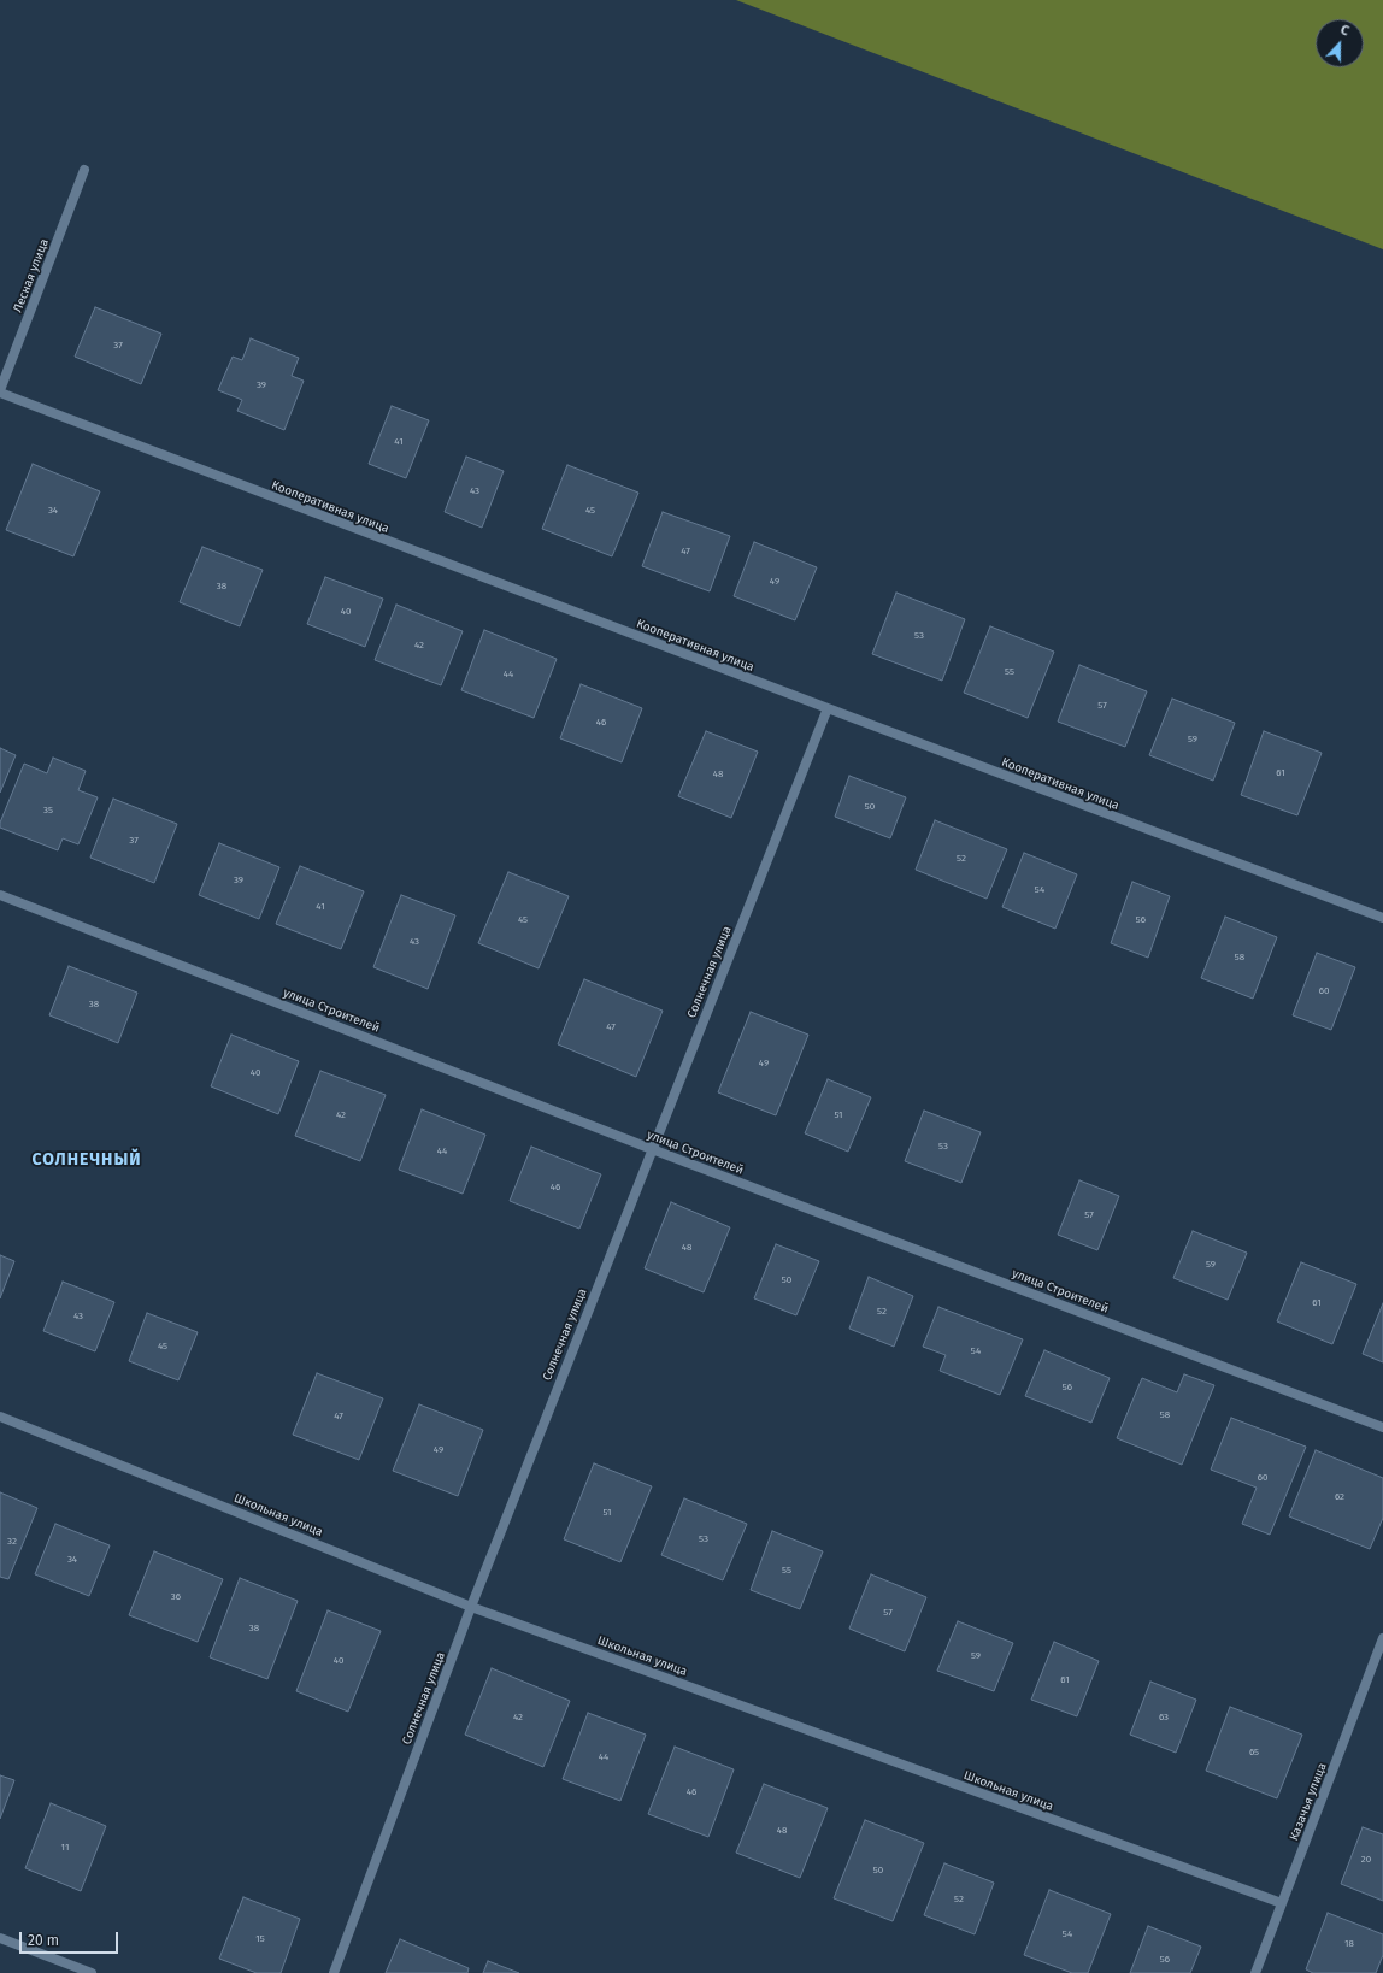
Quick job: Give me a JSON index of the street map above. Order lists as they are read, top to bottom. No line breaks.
{"streets":{"street":["Лесная улица","Кооперативная улица","Солнечная улица","улица Строителей","Школьная улица","Казачья улица"]},"crossings":[["Лесная улица","Кооперативная улица"],["Кооперативная улица","Солнечная улица"],["Солнечная улица","улица Строителей"],["Солнечная улица","Школьная улица"],["Школьная улица","Казачья улица"]],"districts":["СОЛНЕЧНЫЙ"],"house_numbers":["37","39","41","43","34","45","47","49","38","40","53","42","55","44","57","46","59","61","48","50","35","37","52","39","54","41","45","56","43","58","60","38","47","49","40","42","51","53","44","46","57","48","59","50","61","52","43","45","54","56","58","47","49","60","62","51","53","32","34","55","36","57","38","59","40","61","42","63","65","44","46","48","11","20","50","52","54","15","18","56"],"scale_bar":"20 m","north":"top"}
